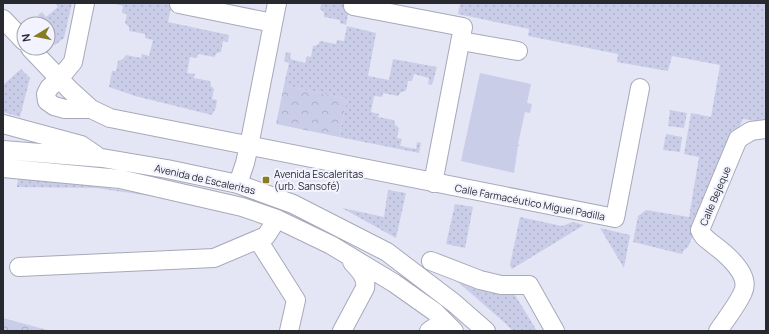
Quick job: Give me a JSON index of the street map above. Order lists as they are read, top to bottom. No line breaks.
{"streets":{"street":["Avenida de Escaleritas","Calle Bejeque","Calle Farmacéutico Miguel Padilla"]},"places":{"transit":["Avenida Escaleritas (urb. Sansofé)"]},"north":"left"}
